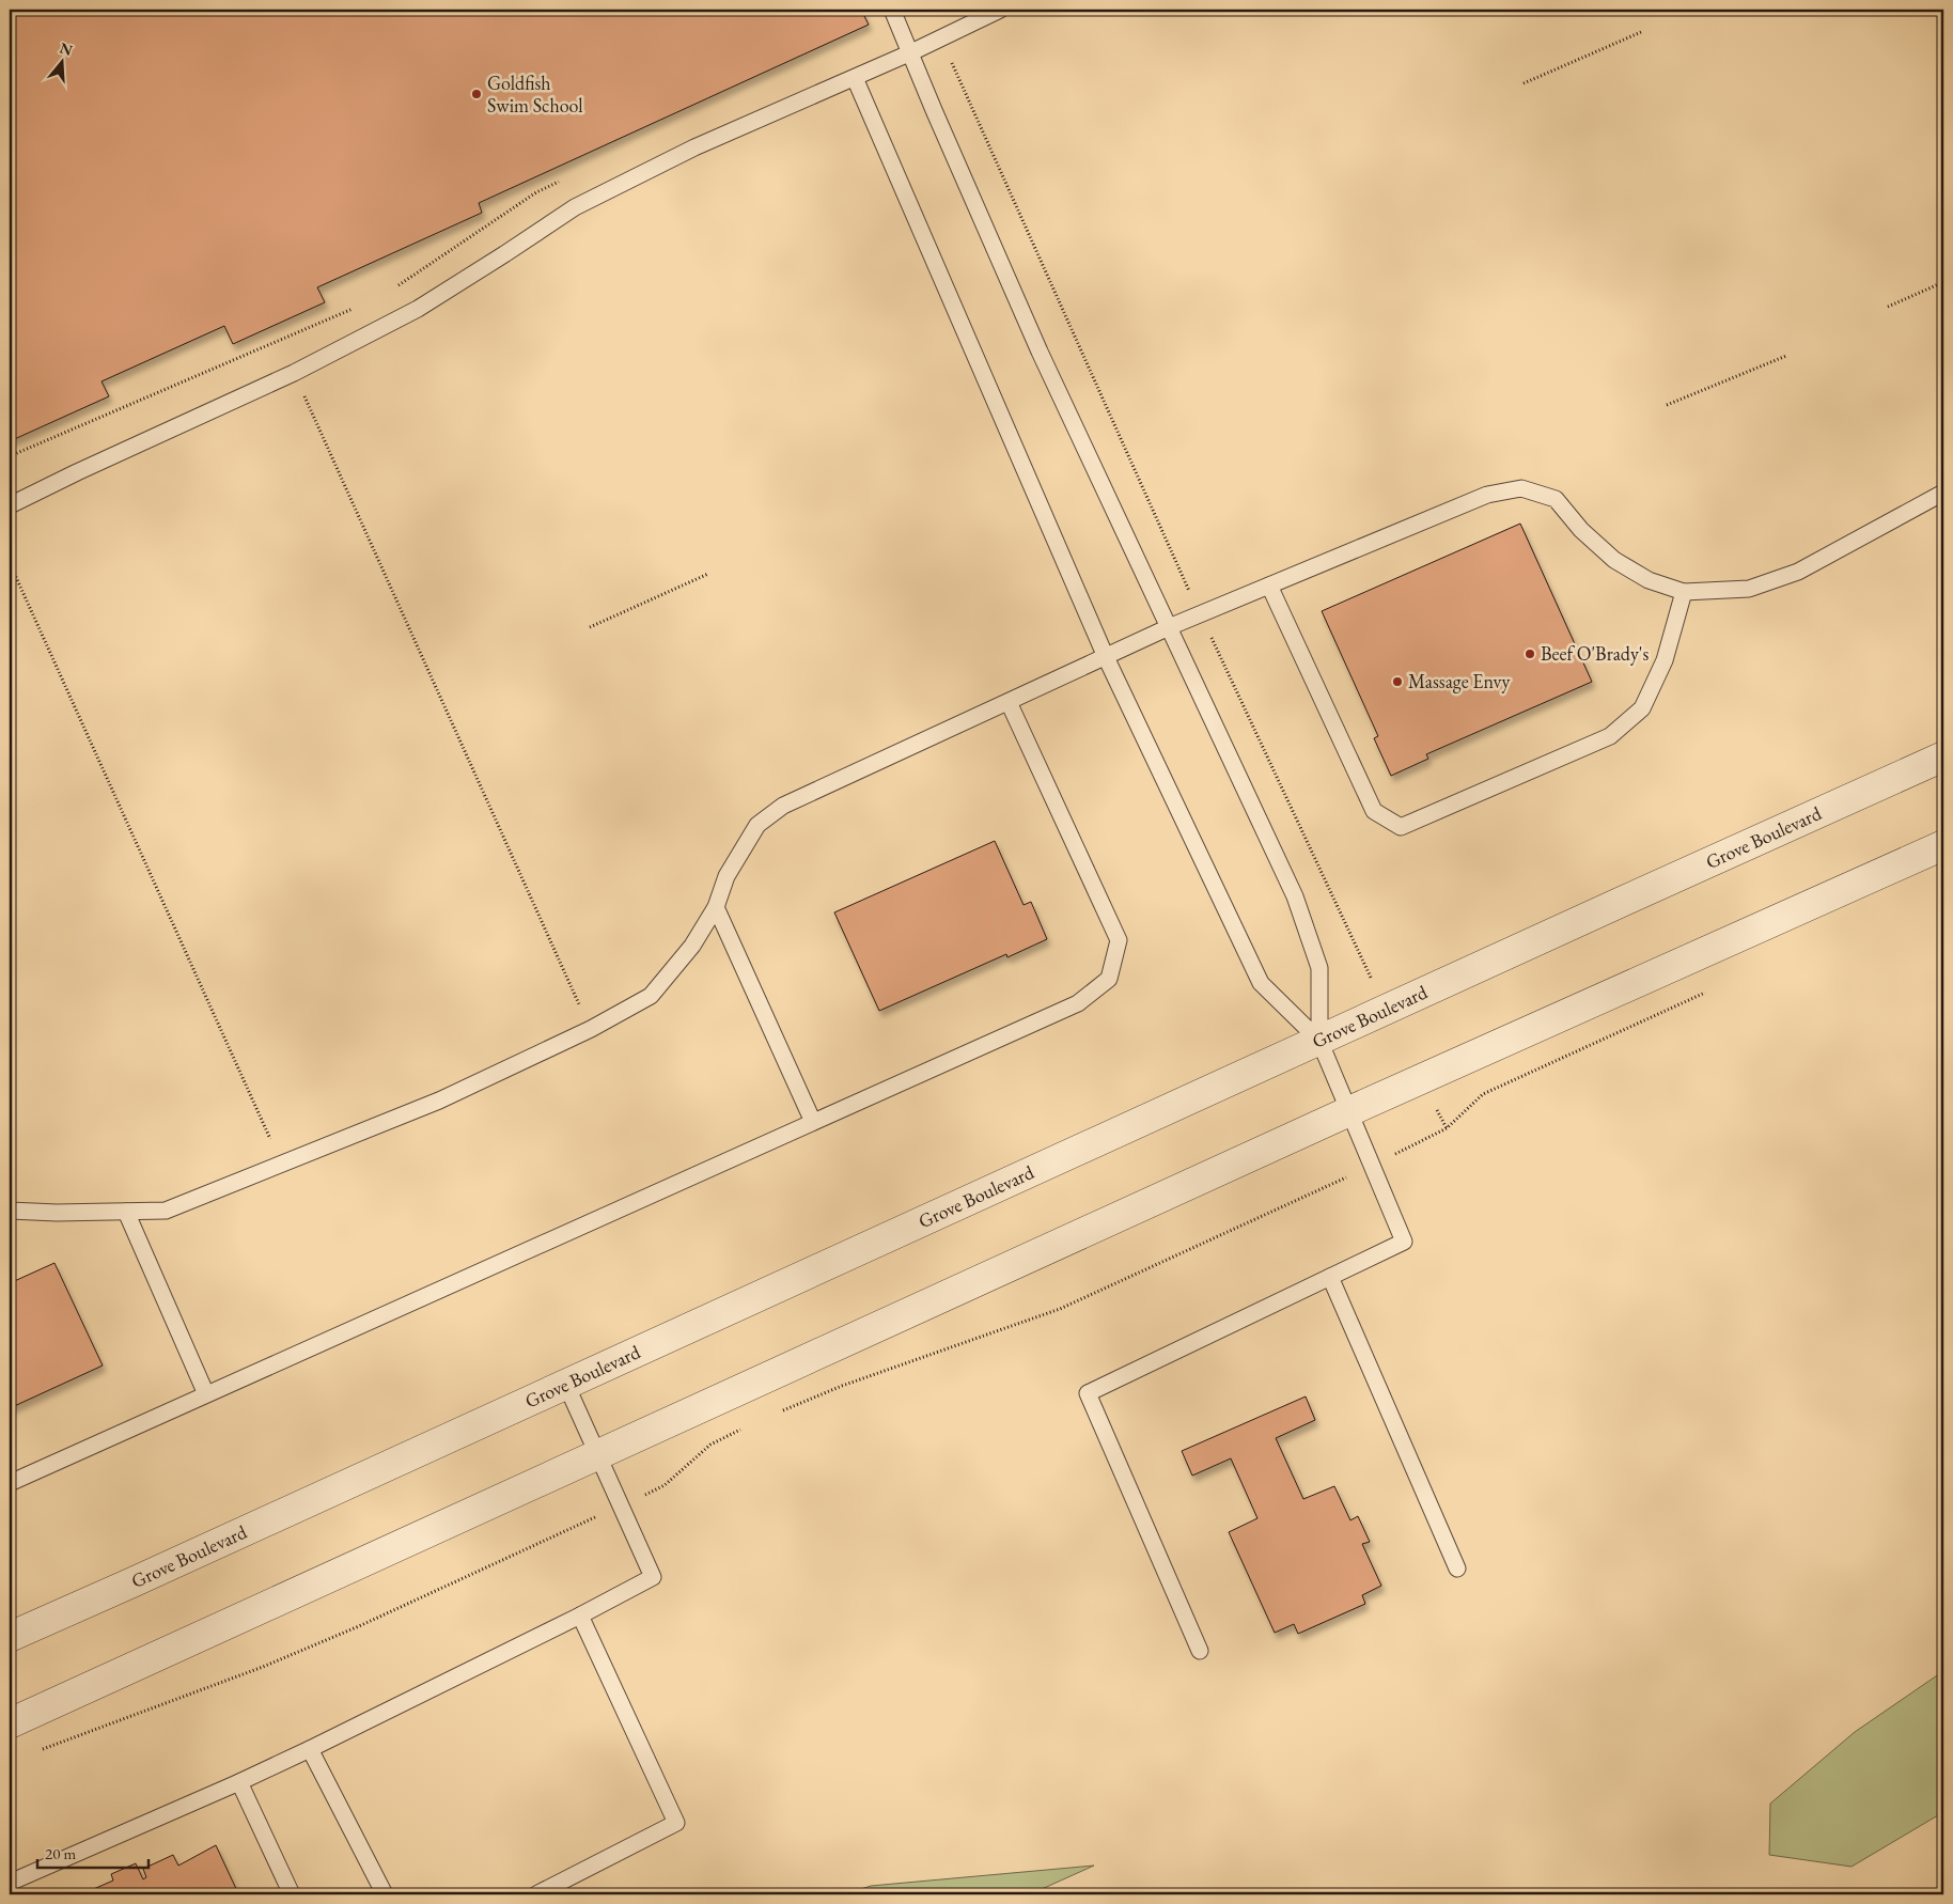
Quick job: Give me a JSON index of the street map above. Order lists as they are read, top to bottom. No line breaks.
{"streets":{"street":["Grove Boulevard"]},"places":["Goldfish Swim School","Beef O'Brady's","Massage Envy"],"scale_bar":"20 m","north":"top"}
